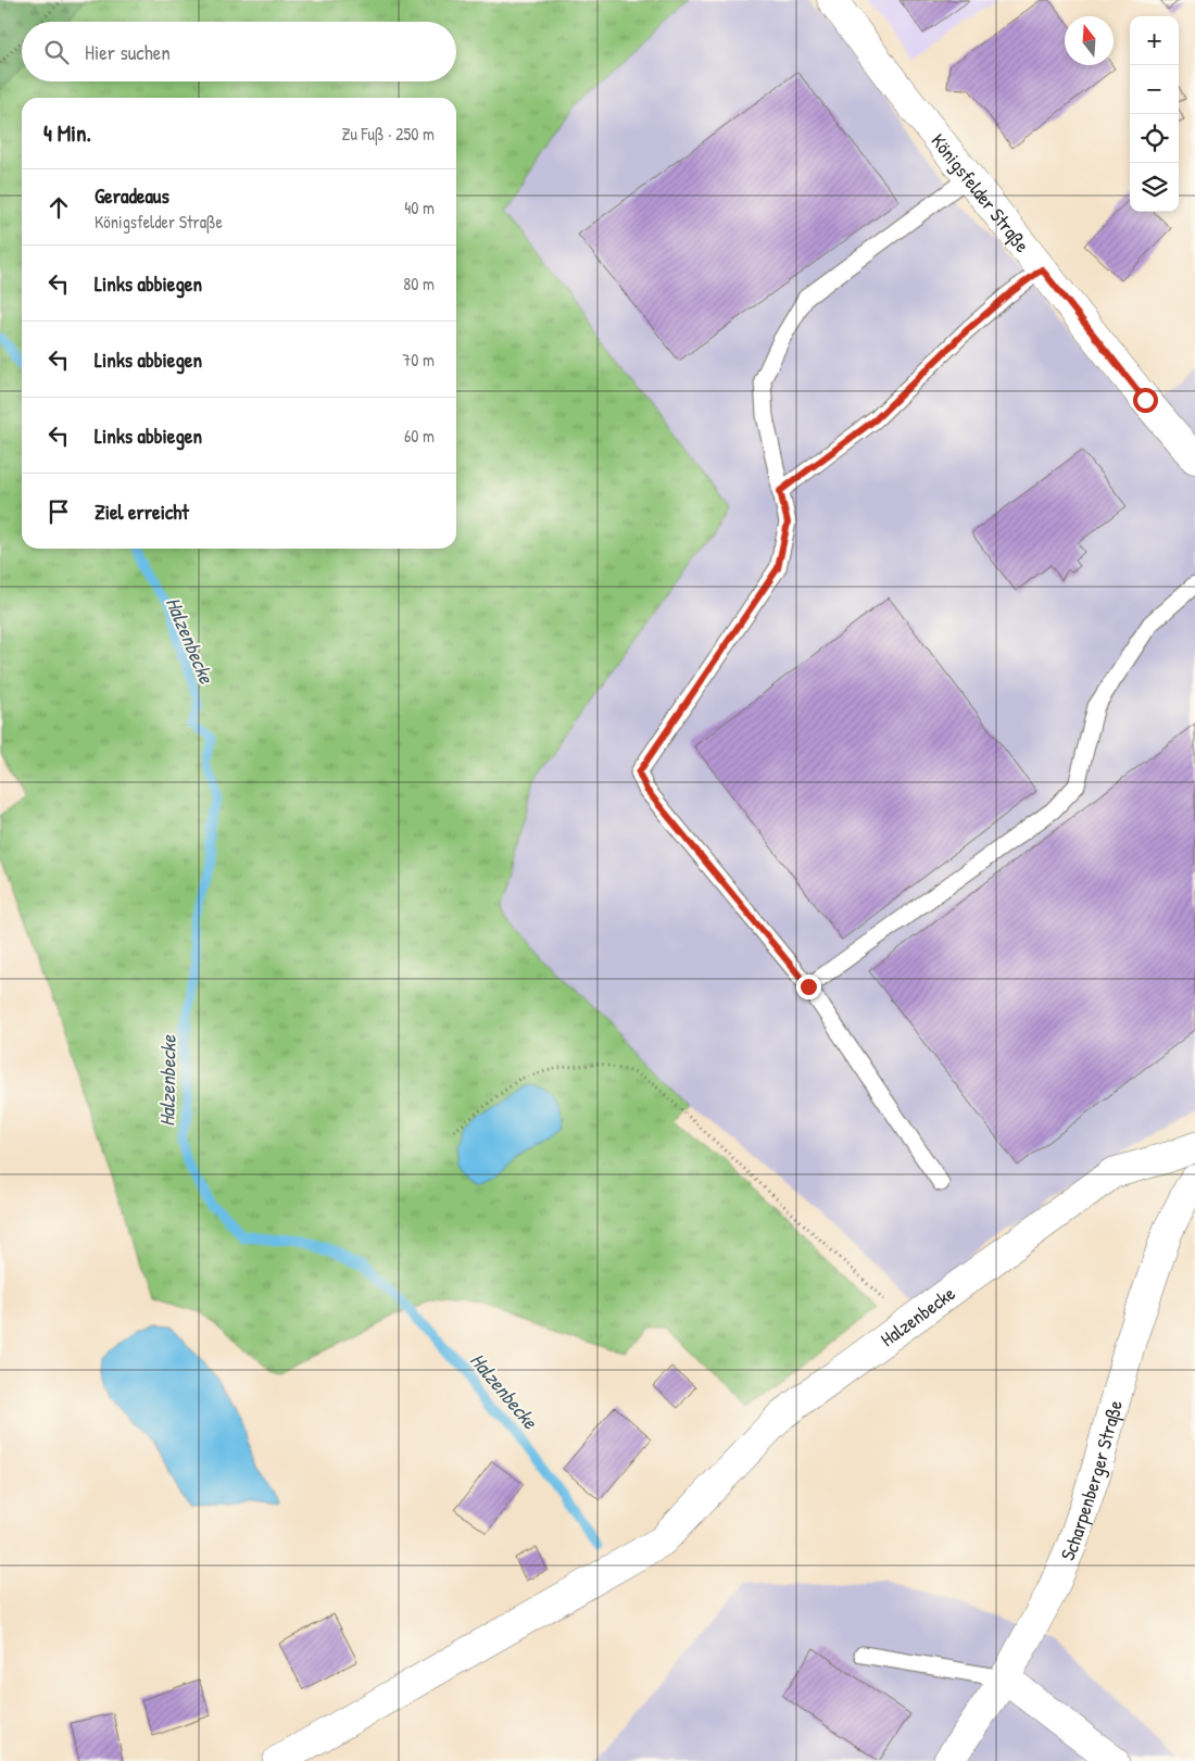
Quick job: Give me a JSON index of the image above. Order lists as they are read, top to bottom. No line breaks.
{"streets":{"street":["Königsfelder Straße","Halzenbecke","Scharpenberger Straße"]},"water":["Halzenbecke"],"north":"top","page":{"map_buttons":["+","−"],"search":"Hier suchen","heading":["4 Min.","Zu Fuß · 250 m"],"list":[["Geradeaus","Königsfelder Straße","40 m"],["Links abbiegen","80 m"],["Links abbiegen","70 m"],["Links abbiegen","60 m"],"Ziel erreicht"]}}
